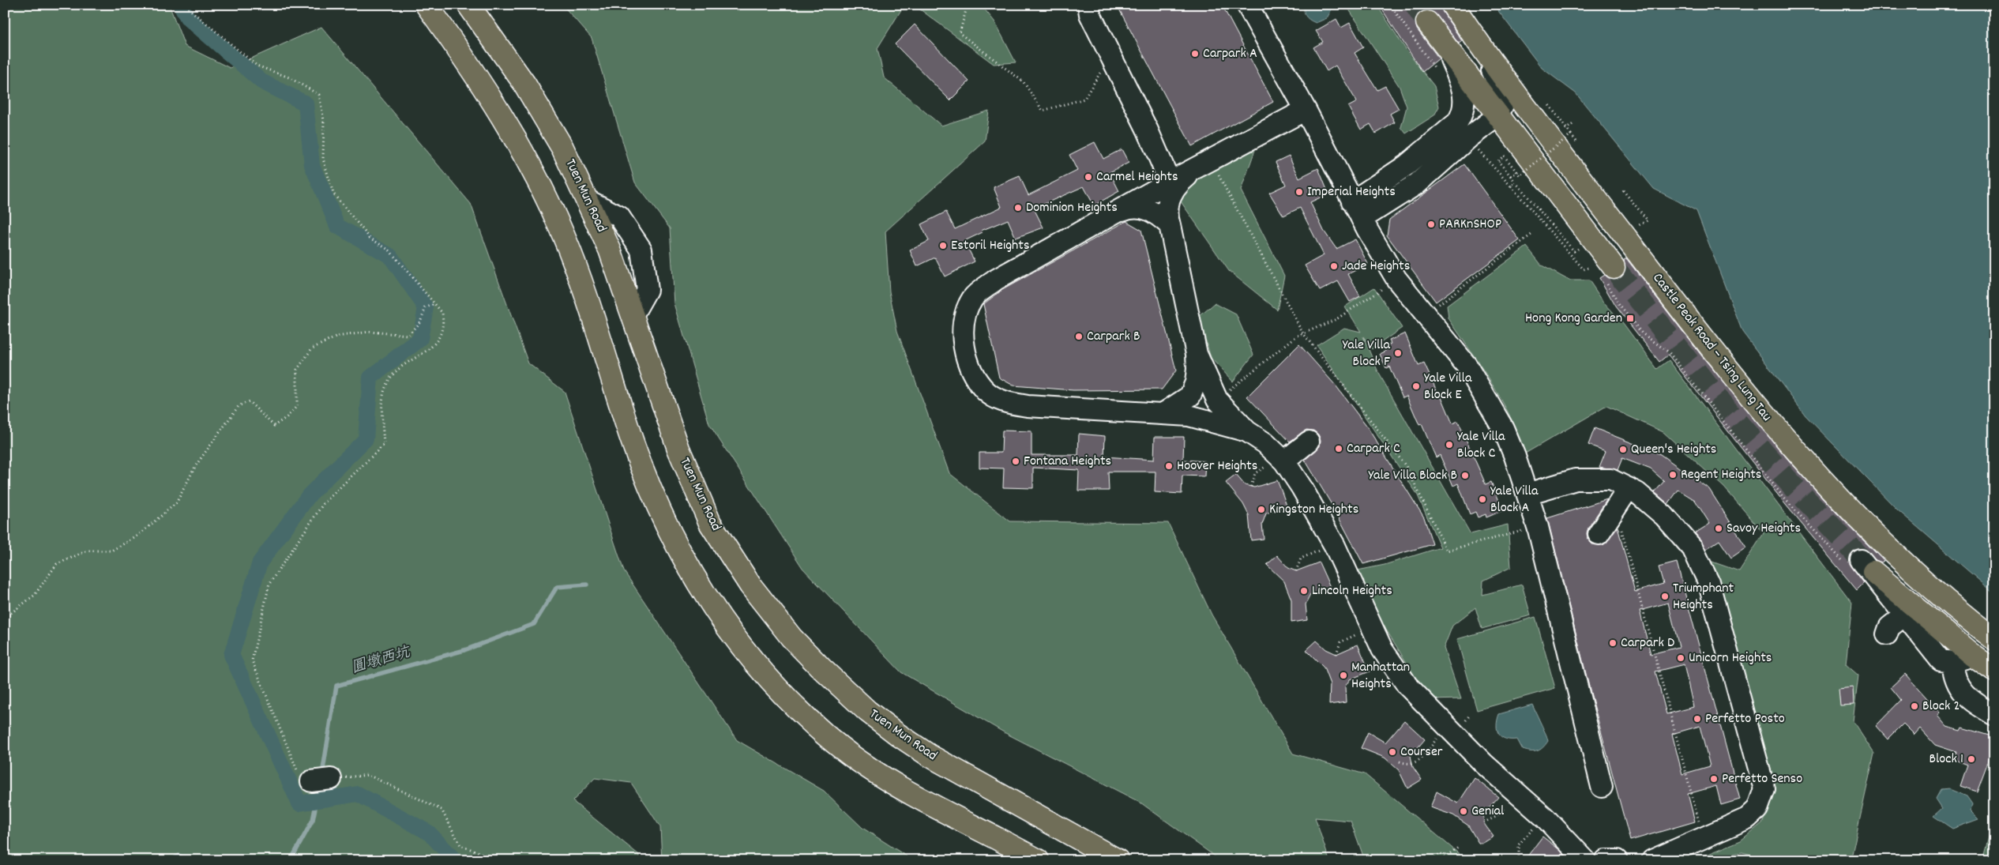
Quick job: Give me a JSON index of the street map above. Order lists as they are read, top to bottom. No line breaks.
{"streets":{"main road":["Tuen Mun Road","Castle Peak Road – Tsing Lung Tau"]},"water":["圓墩西坑"],"places":{"other":["Carpark A","Carmel Heights","Imperial Heights","Dominion Heights","PARKnSHOP","Estoril Heights","Jade Heights","Carpark B","Yale Villa Block F","Yale Villa Block E","Yale Villa Block C","Carpark C","Queen's Heights","Fontana Heights","Hoover Heights","Regent Heights","Yale Villa Block B","Yale Villa Block A","Kingston Heights","Savoy Heights","Lincoln Heights","Triumphant Heights","Carpark D","Unicorn Heights","Manhattan Heights","Block 2","Perfetto Posto","Courser","Block 1","Perfetto Senso","Genial"],"transit":["Hong Kong Garden"]}}
